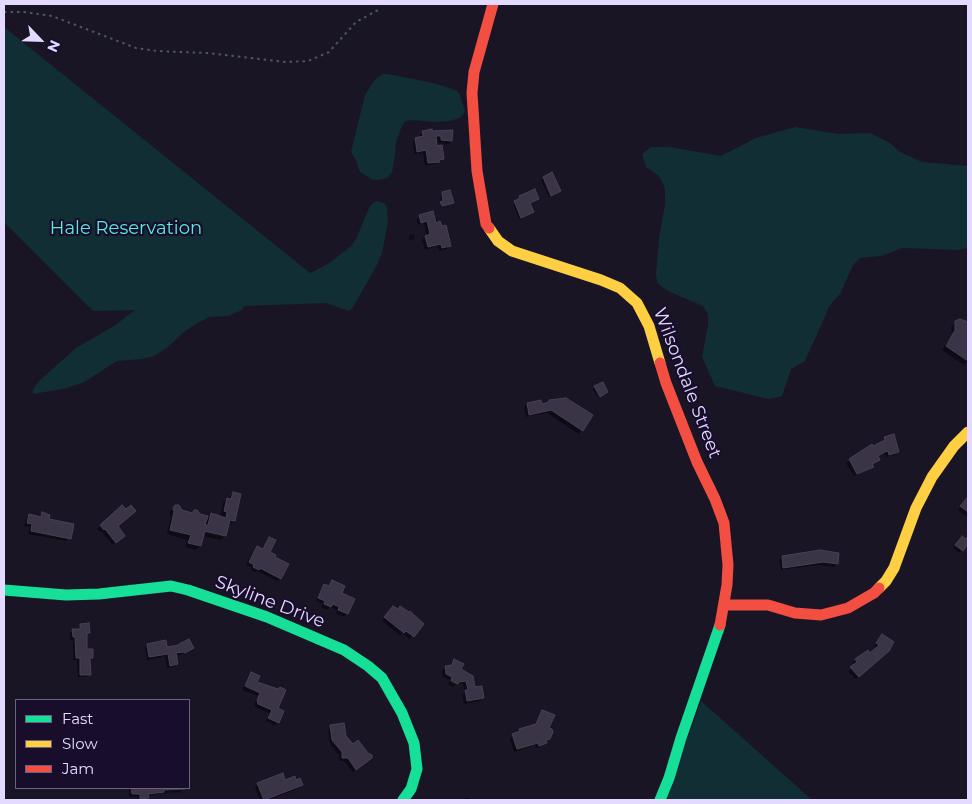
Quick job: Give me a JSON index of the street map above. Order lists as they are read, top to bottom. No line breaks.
{"streets":{"street":["Wilsondale Street","Skyline Drive"]},"parks":["Hale Reservation"],"legend":["Fast","Slow","Jam"],"north":"bottom right"}
